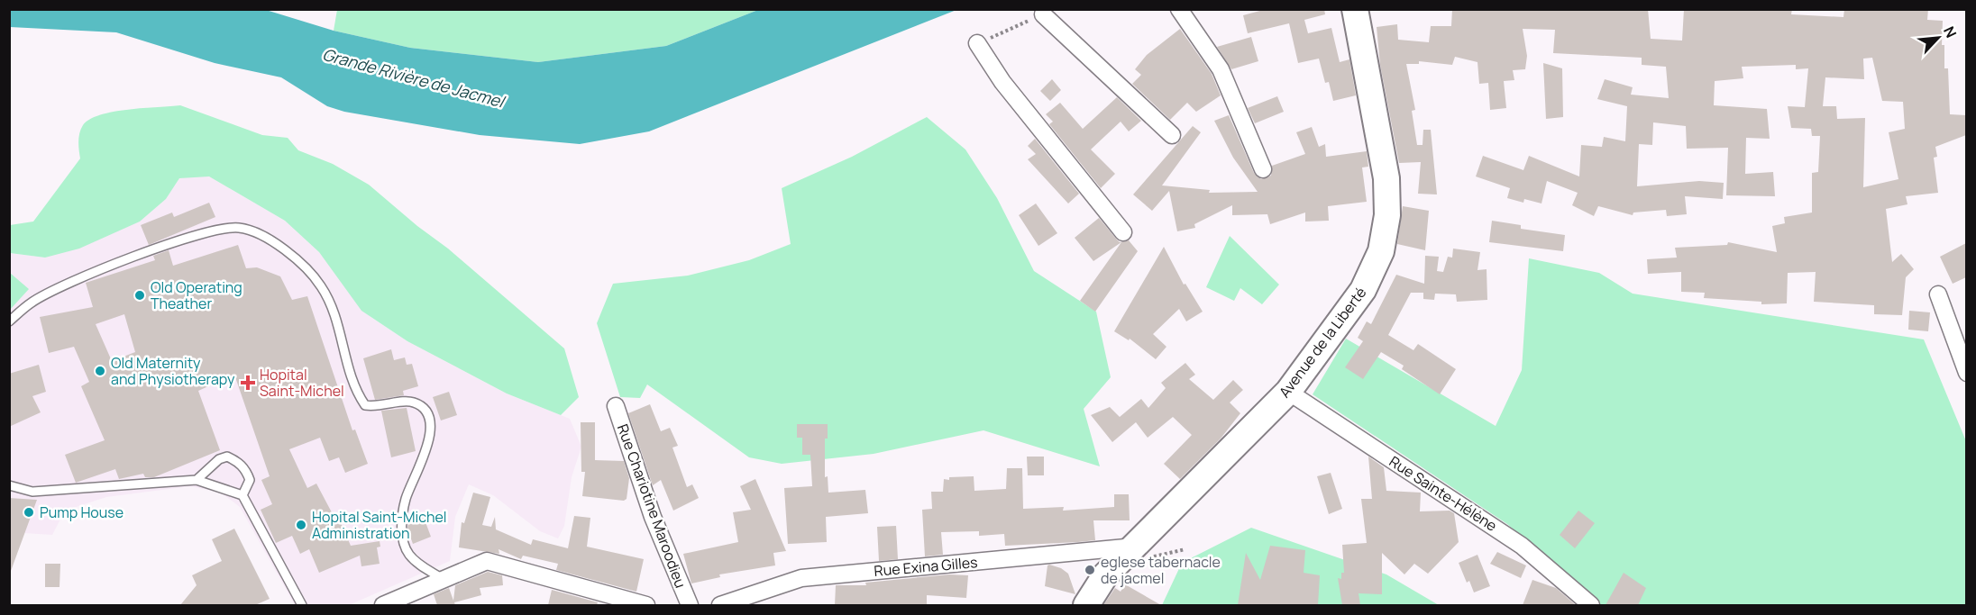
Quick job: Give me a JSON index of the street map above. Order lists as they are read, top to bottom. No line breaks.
{"streets":{"main road":["Avenue de la Liberté"],"street":["Rue Sainte-Hélène","Rue Chariotine Maroodieu","Rue Exina Gilles"]},"crossings":[["Avenue de la Liberté","Rue Sainte-Hélène"],["Avenue de la Liberté","Rue Exina Gilles"]],"water":["Grande Rivière de Jacmel"],"places":{"other":["Old Operating Theather","Old Maternity and Physiotherapy","Pump House","Hopital Saint-Michel Administration","eglese tabernacle de jacmel"],"health":["Hopital Saint-Michel"]},"north":"top right"}
